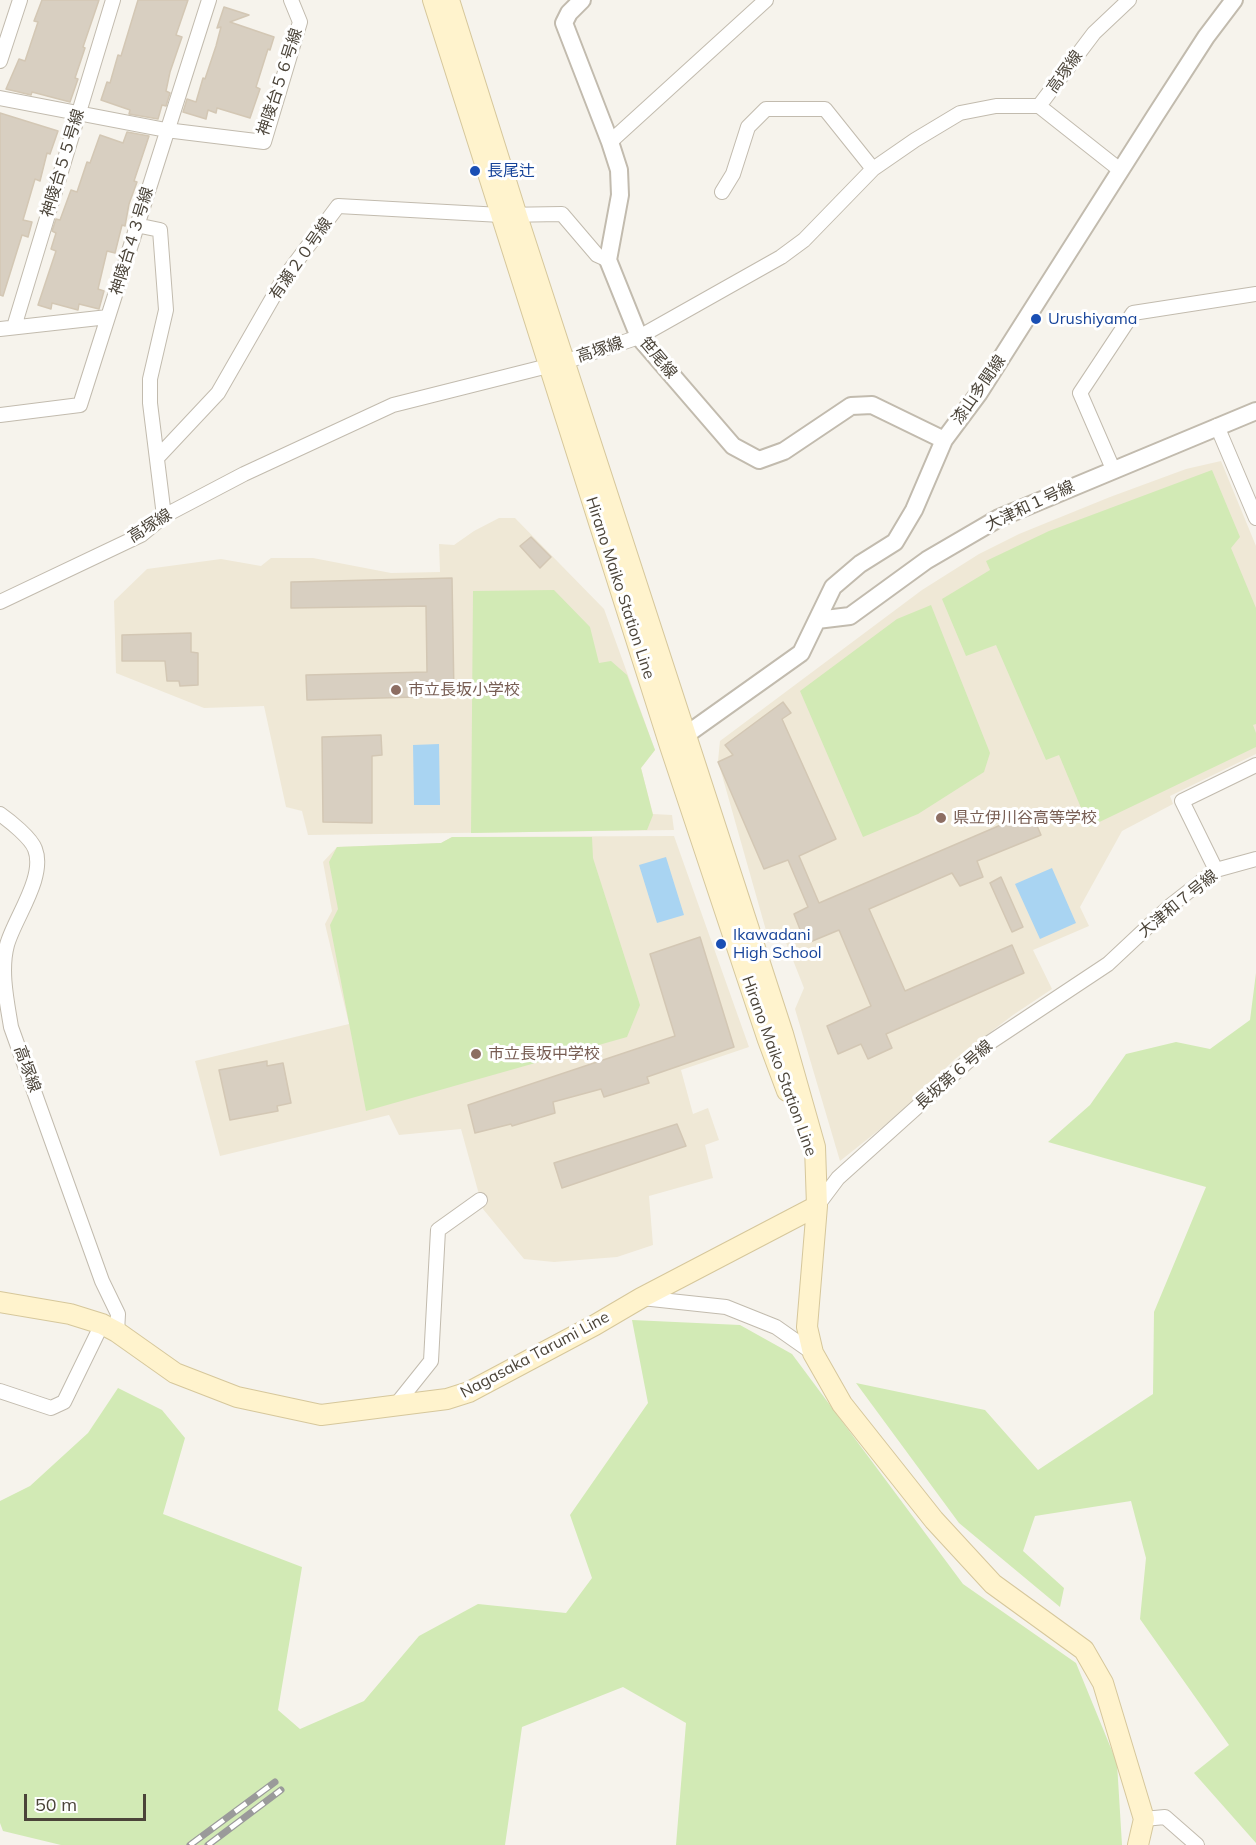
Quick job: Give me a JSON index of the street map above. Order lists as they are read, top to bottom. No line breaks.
{"streets":{"main road":["Hirano Maiko Station Line","Nagasaka Tarumi Line"],"street":["高塚線","神陵台５６号線","神陵台５５号線","神陵台４３号線","有瀬２０号線","笹尾線","漆山多聞線","大津和１号線","大津和７号線","長坂第６号線"]},"crossings":[["高塚線","笹尾線"],["高塚線","Hirano Maiko Station Line"],["高塚線","Nagasaka Tarumi Line"],["神陵台５６号線","神陵台４３号線"],["有瀬２０号線","笹尾線"],["有瀬２０号線","Hirano Maiko Station Line"],["笹尾線","漆山多聞線"],["漆山多聞線","大津和１号線"],["漆山多聞線","Hirano Maiko Station Line"],["Hirano Maiko Station Line","長坂第６号線"],["Hirano Maiko Station Line","Nagasaka Tarumi Line"],["大津和７号線","長坂第６号線"],["長坂第６号線","Nagasaka Tarumi Line"]],"places":["長尾辻","Urushiyama","市立長坂小学校","県立伊川谷高等学校","Ikawadani High School","市立長坂中学校"],"scale_bar":"50 m"}
